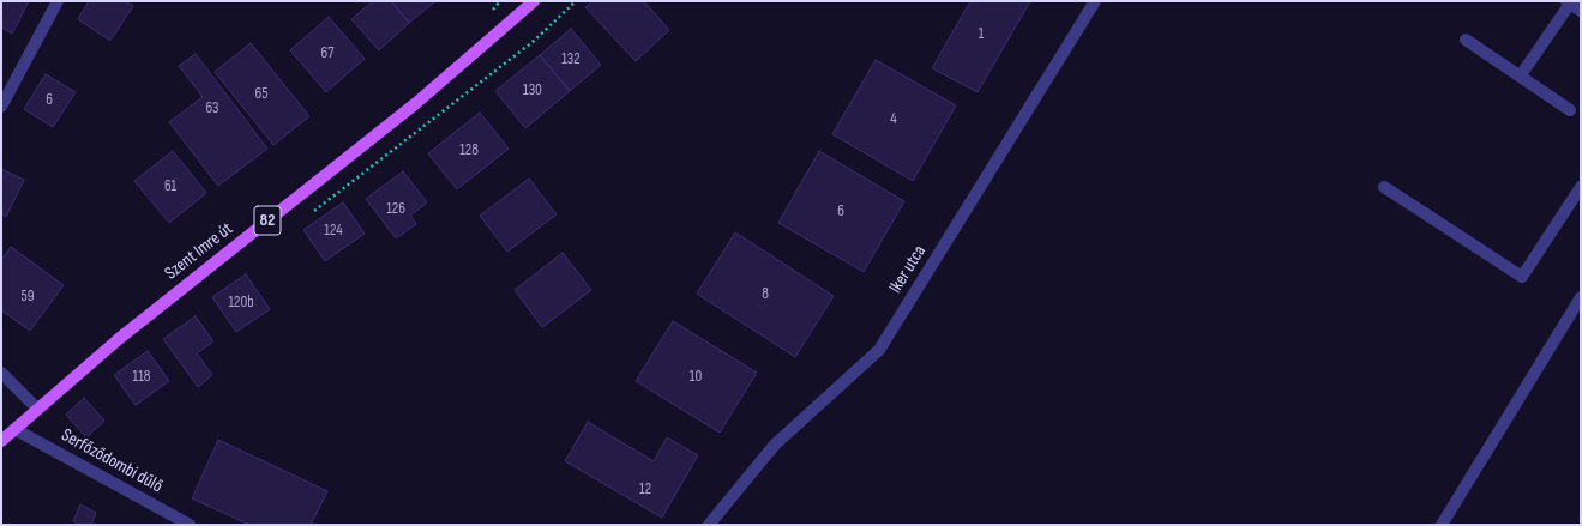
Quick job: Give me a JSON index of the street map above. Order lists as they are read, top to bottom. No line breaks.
{"streets":{"main road":["82","Szent Imre út"],"street":["Iker utca","Serfőződombi dűlő"]},"crossings":[["Szent Imre út","Serfőződombi dűlő"]],"house_numbers":["1","67","132","130","65","6","63","4","128","61","126","6","124","8","59","120b","118","10","12"]}
